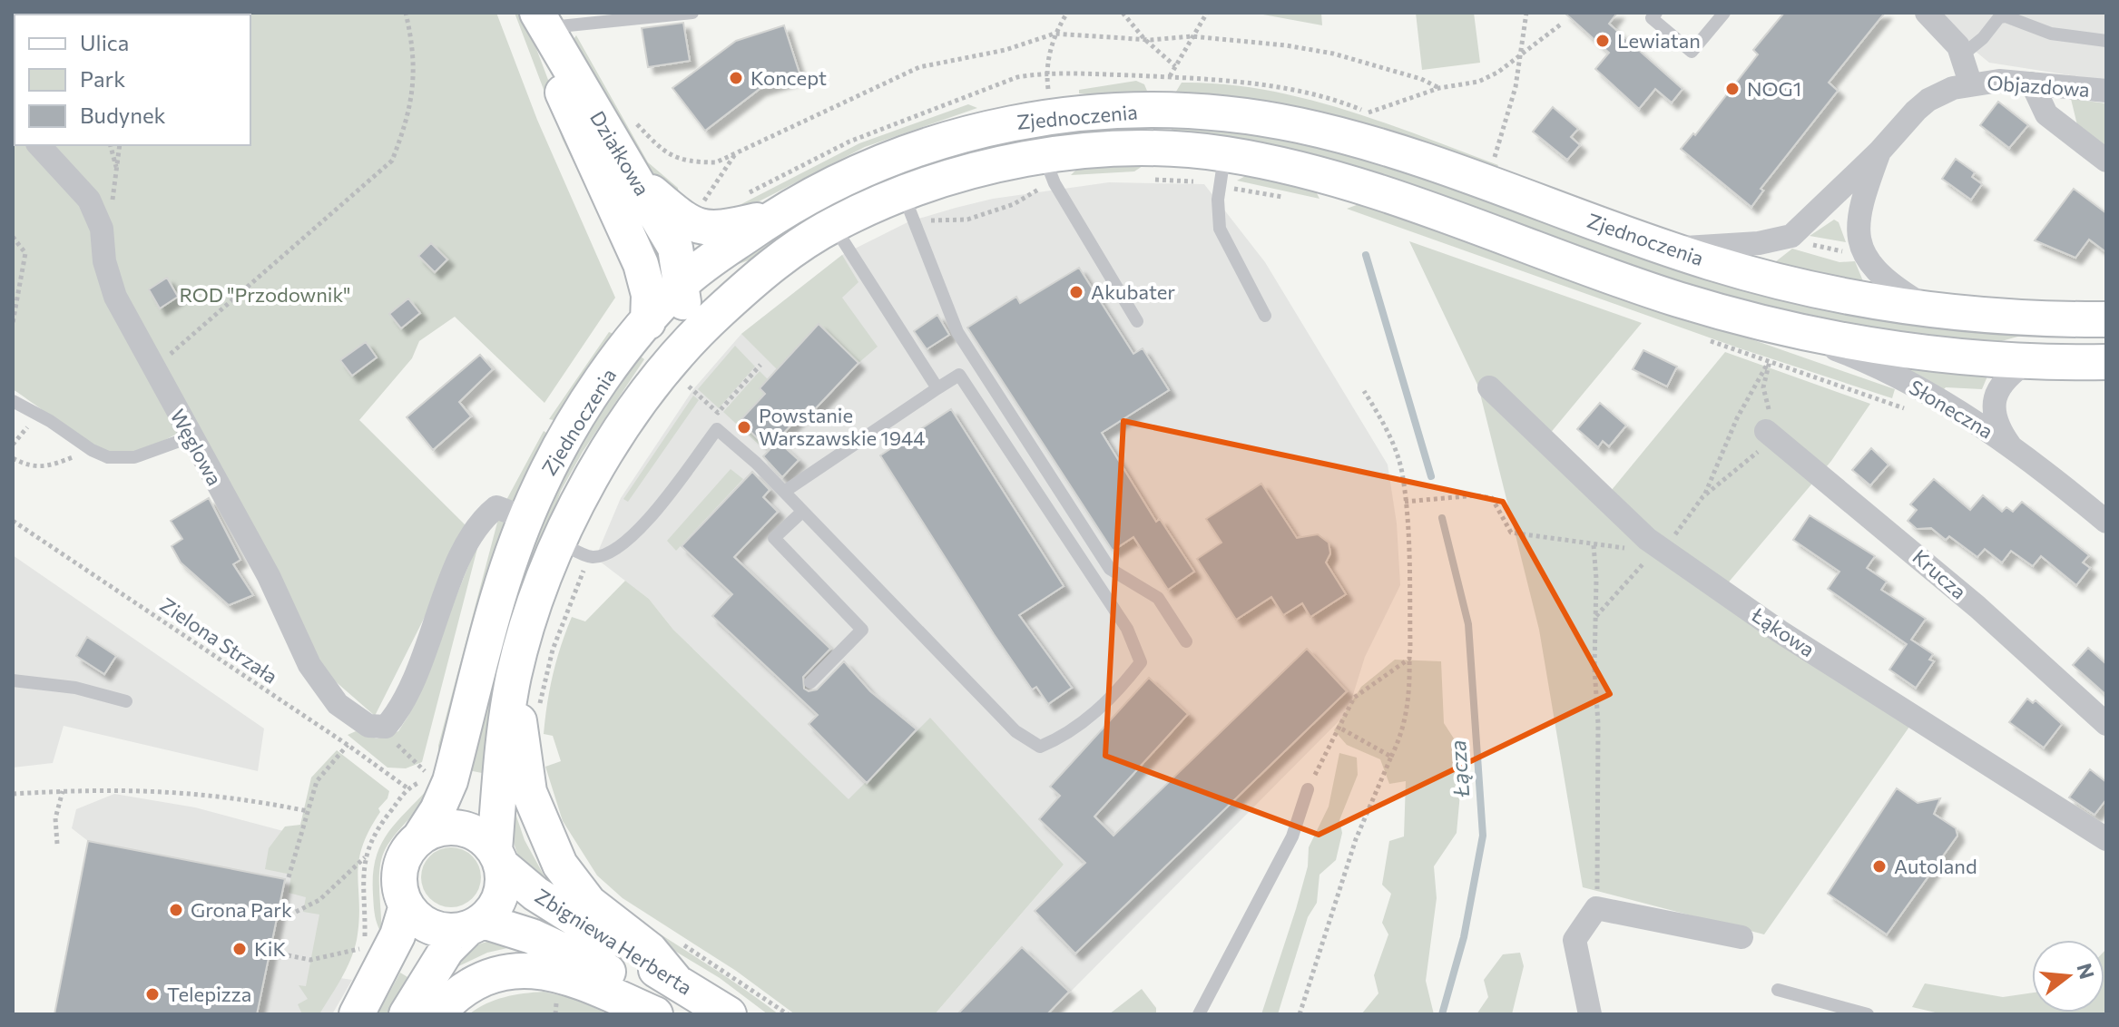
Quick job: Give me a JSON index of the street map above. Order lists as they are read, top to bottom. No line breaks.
{"streets":{"main road":["Zjednoczenia","Działkowa","Zbigniewa Herberta"],"street":["Objazdowa","Słoneczna","Węglowa","Krucza","Łąkowa"],"path":["Zielona Strzała"]},"crossings":[["Objazdowa","Zjednoczenia"],["Zjednoczenia","Działkowa"],["Zjednoczenia","Słoneczna"],["Zjednoczenia","Zbigniewa Herberta"]],"water":["Łącza"],"parks":["ROD \"Przodownik\""],"places":["Lewiatan","Koncept","NOG1","Akubater","Powstanie Warszawskie 1944","Autoland","Grona Park","KiK","Telepizza"],"legend":["Ulica","Park","Budynek"],"north":"right"}
